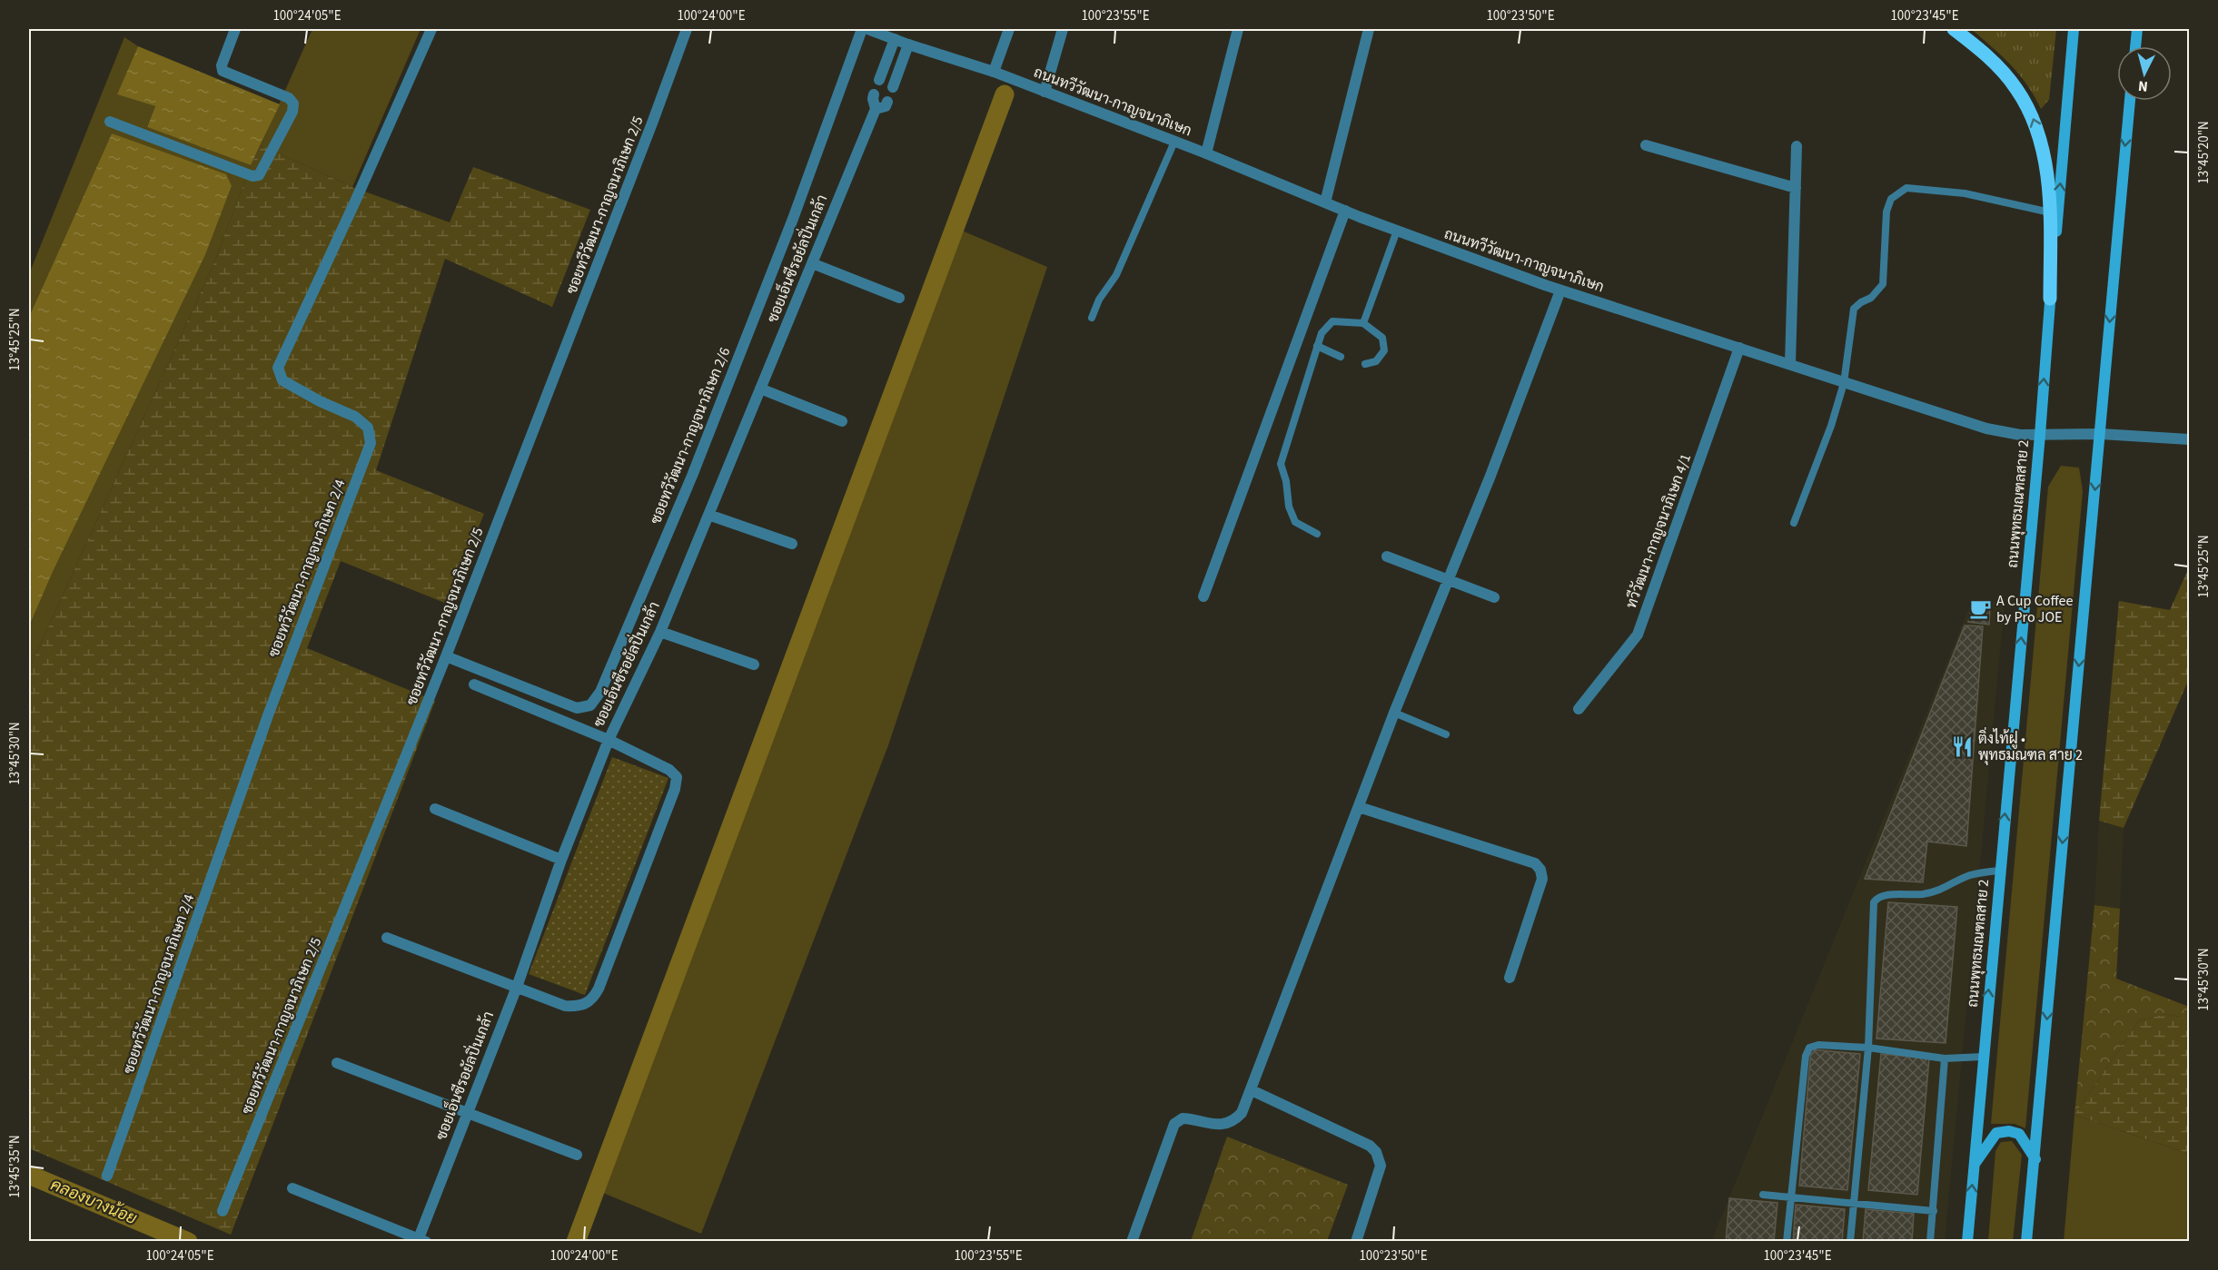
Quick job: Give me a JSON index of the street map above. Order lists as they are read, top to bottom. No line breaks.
{"streets":{"main road":["ถนนพุทธมณฑลสาย 2"],"street":["ถนนทวีวัฒนา-กาญจนาภิเษก","ซอยทวีวัฒนา-กาญจนาภิเษก 2/5","ซอยเอ็นซีรอยัลปิ่นเกล้า","ซอยทวีวัฒนา-กาญจนาภิเษก 2/6","ทวีวัฒนา-กาญจนาภิเษก 4/1","ซอยทวีวัฒนา-กาญจนาภิเษก 2/4"]},"crossings":[["ถนนทวีวัฒนา-กาญจนาภิเษก","ถนนพุทธมณฑลสาย 2"],["ถนนทวีวัฒนา-กาญจนาภิเษก","ทวีวัฒนา-กาญจนาภิเษก 4/1"],["ซอยทวีวัฒนา-กาญจนาภิเษก 2/5","ซอยทวีวัฒนา-กาญจนาภิเษก 2/6"]],"water":["คลองบางน้อย"],"places":{"cafe":["A Cup Coffee by Pro JOE"],"restaurant":["ติ่งไท้ฝู • พุทธมณฑล สาย 2"]},"north":"bottom","coordinates":["100°24'05\"E","100°24'00\"E","100°23'55\"E","100°23'50\"E","100°23'45\"E","13°45'20\"N","13°45'25\"N","13°45'30\"N","13°45'35\"N"]}
